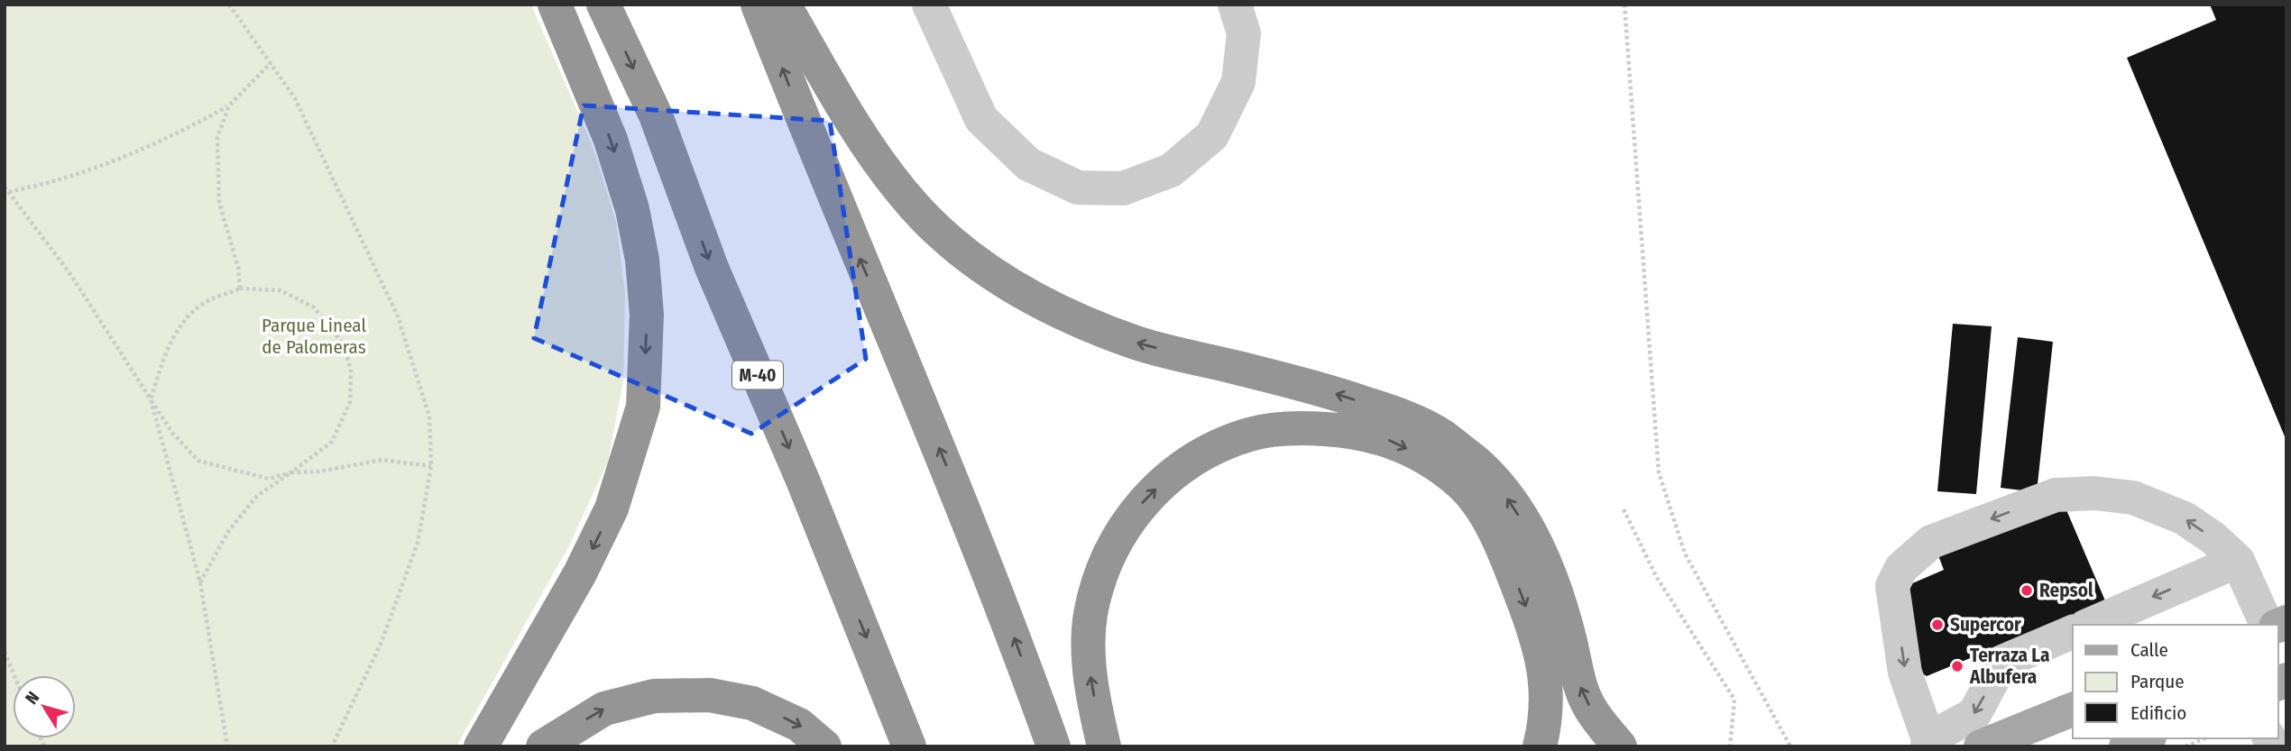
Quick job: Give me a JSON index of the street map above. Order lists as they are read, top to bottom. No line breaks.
{"streets":{"highway":["M-40"]},"parks":["Parque Lineal de Palomeras"],"places":["Repsol","Supercor","Terraza La Albufera"],"legend":["Calle","Parque","Edificio"],"north":"top left"}
